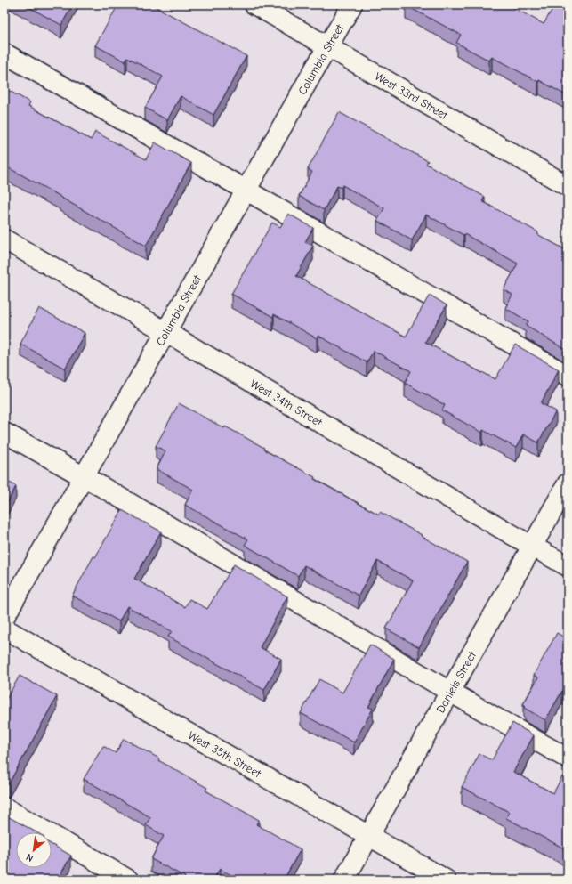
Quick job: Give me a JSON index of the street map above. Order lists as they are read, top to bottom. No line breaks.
{"streets":{"street":["Columbia Street","West 33rd Street","West 34th Street","Daniels Street","West 35th Street"]},"crossings":[["Columbia Street","West 33rd Street"],["Columbia Street","West 34th Street"],["West 34th Street","Daniels Street"],["Daniels Street","West 35th Street"]],"north":"bottom left"}
